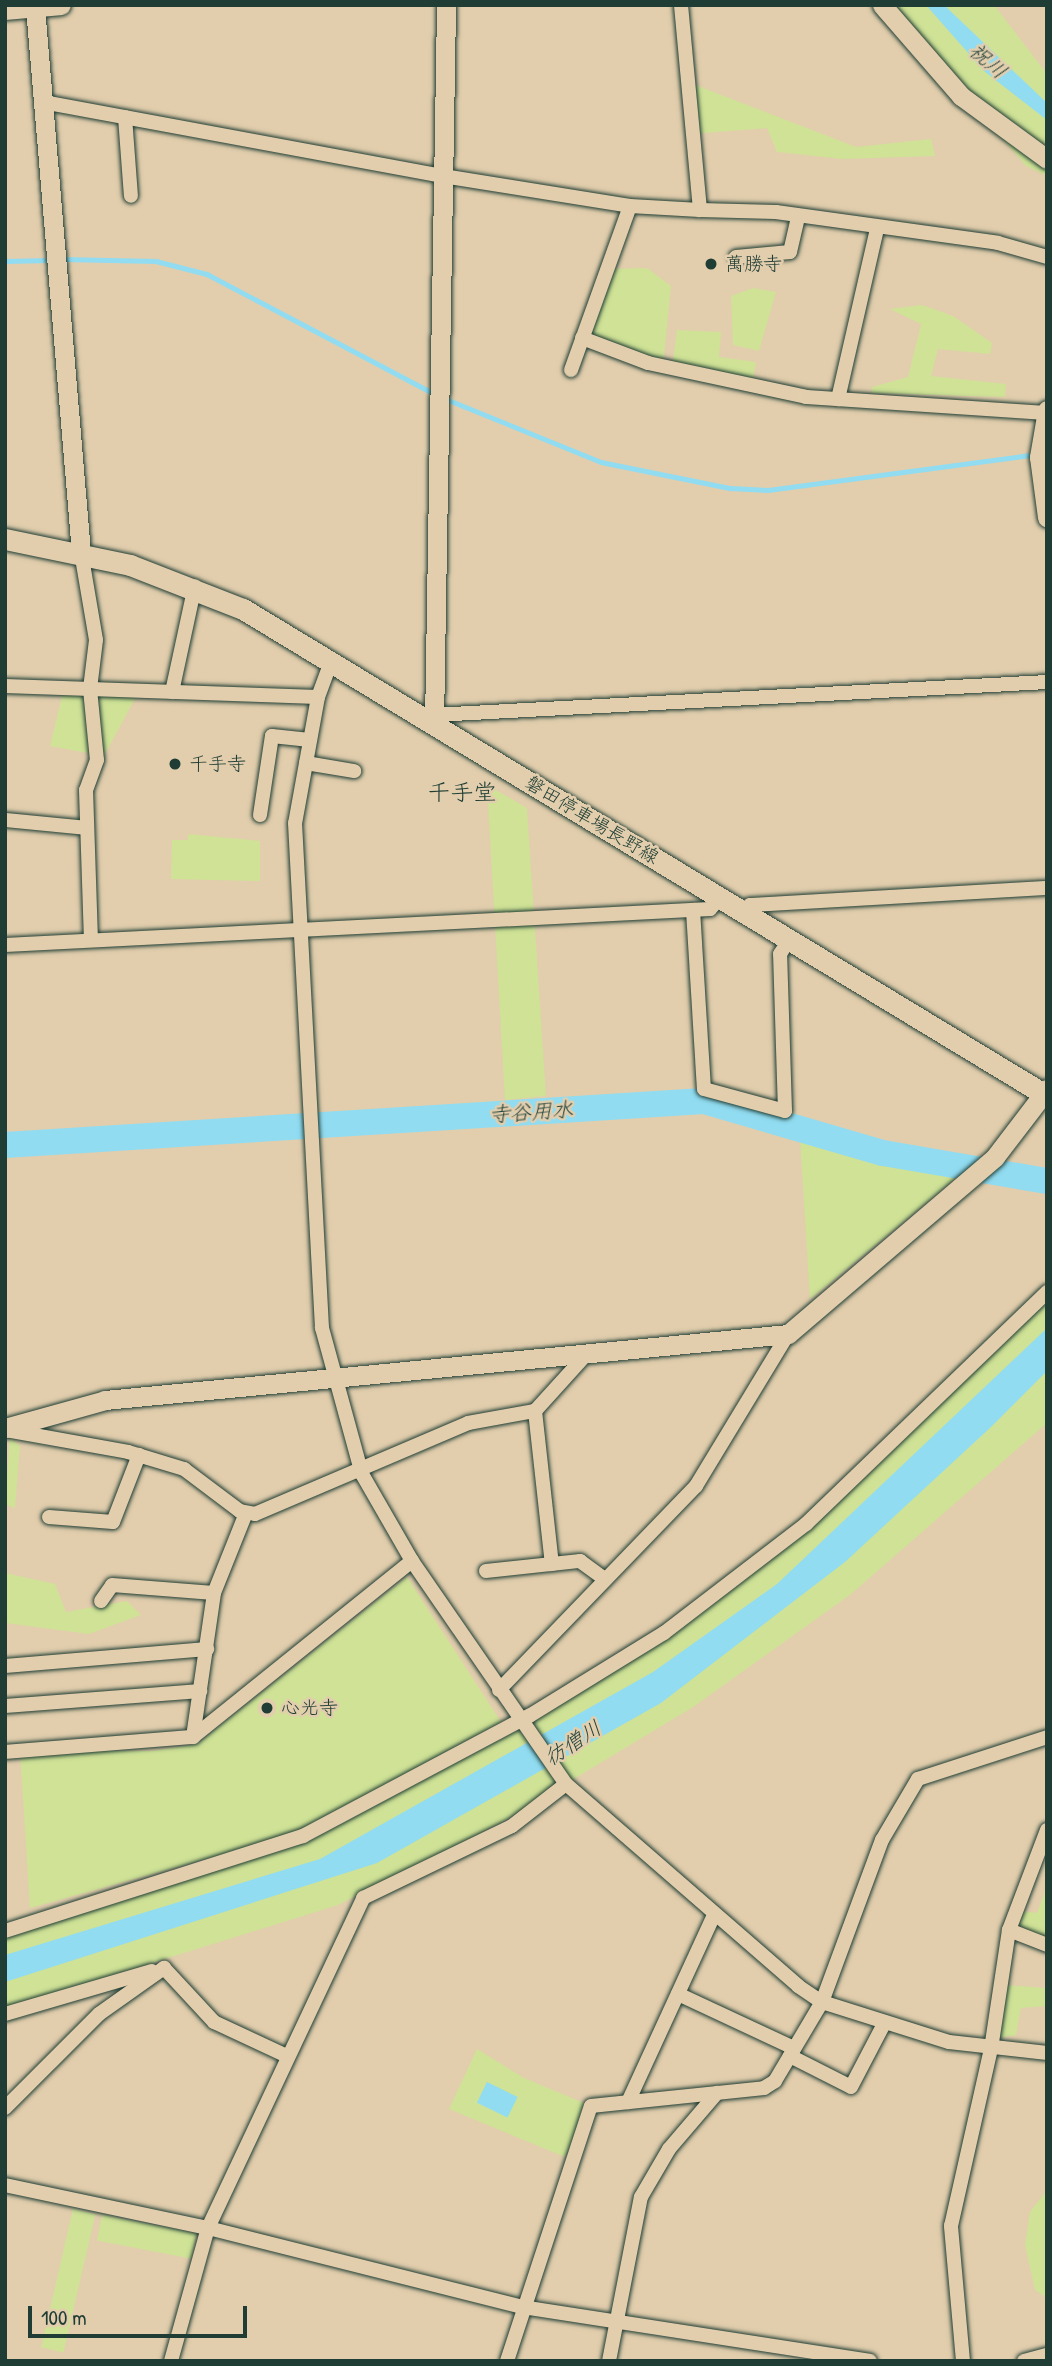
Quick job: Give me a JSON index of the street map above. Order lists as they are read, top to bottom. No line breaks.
{"streets":{"main road":["磐田停車場長野線"]},"districts":["千手堂"],"water":["祝川","寺谷用水","彷僧川"],"places":["萬勝寺","千手寺","心光寺"],"scale_bar":"100 m"}
